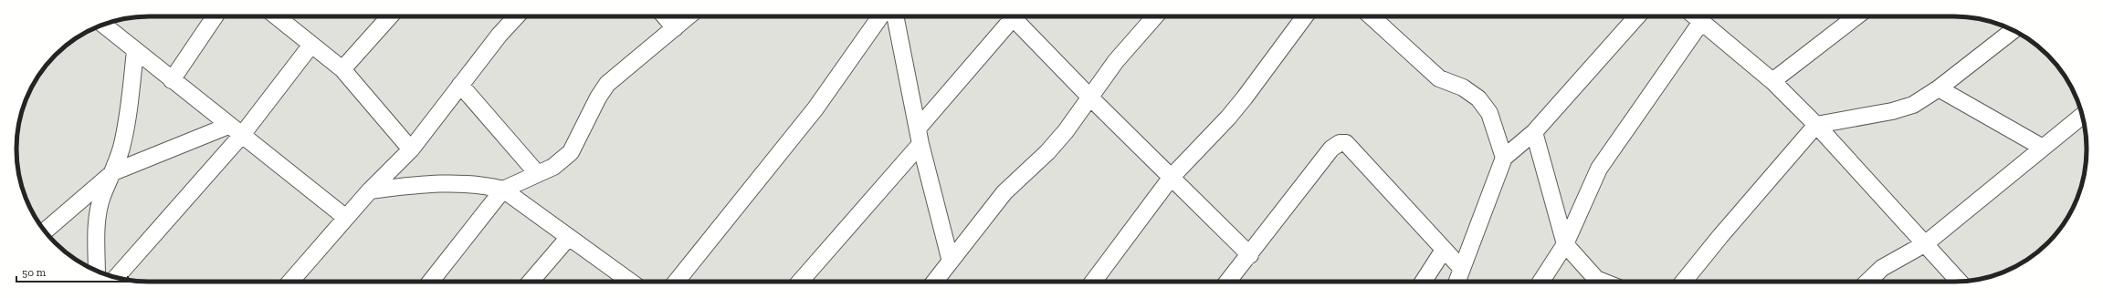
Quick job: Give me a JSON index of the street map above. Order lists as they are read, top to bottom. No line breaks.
{"scale_bar":"50 m"}
